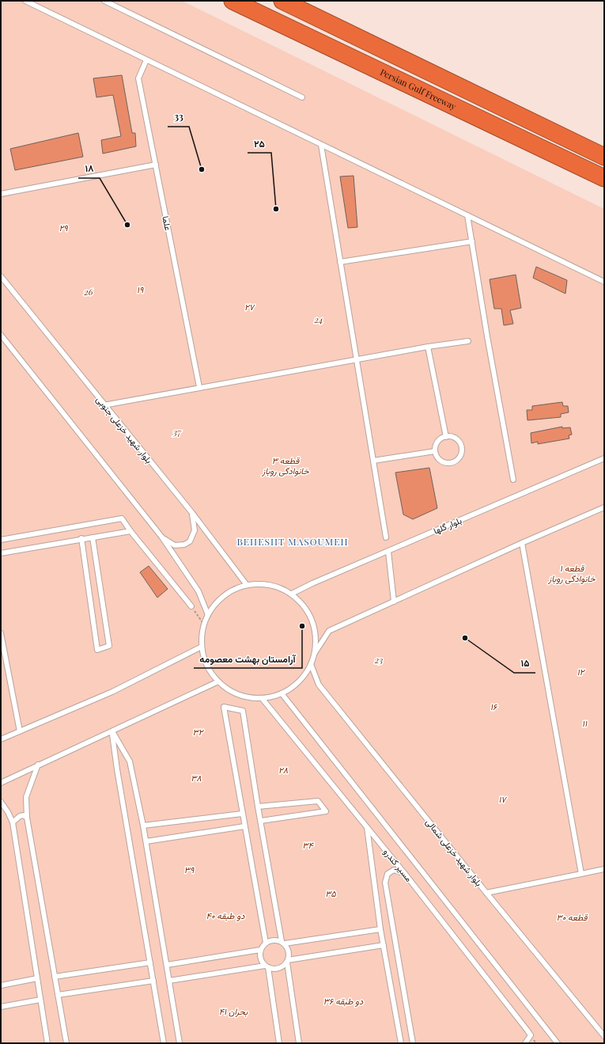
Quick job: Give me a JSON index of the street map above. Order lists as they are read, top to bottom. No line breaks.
{"streets":{"highway":["Persian Gulf Freeway"],"lane":["علما","بلوار شهید خزعلی جنوبی","بلوار گلها","بلوار شهید خزعلی شمالی","مسیر کندرو"]},"districts":["BEHESHT MASOUMEH"],"parks":["۲۹","۱۹","26","۲۷","24","37","قطعه ۳ خانوادگی روباز","قطعه ۱ خانوادگی روباز","23","۱۲","۱۶","۱۱","۳۲","۲۸","۳۸","۱۷","۳۴","۳۹","۳۵","۴۰ دو طبقه","قطعه ۳۰","۳۶ دو طبقه","۴۱ بحران"],"places":["33","۲۵","۱۸","آرامستان بهشت معصومه","۱۵"]}
